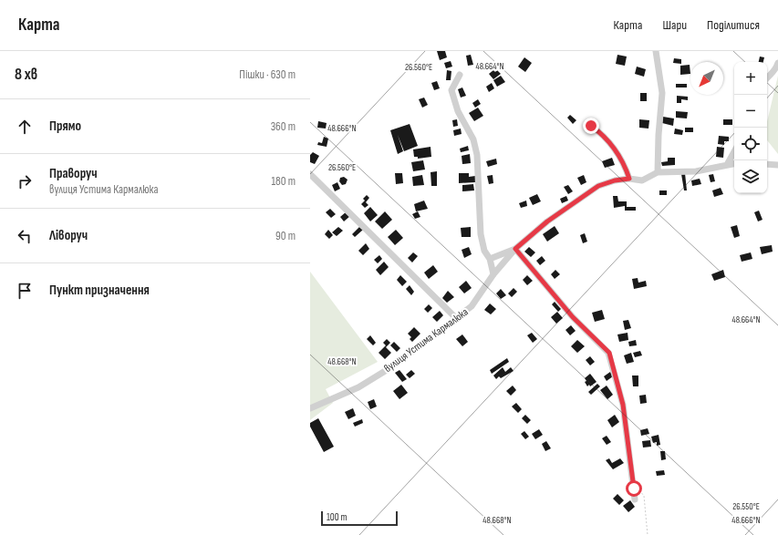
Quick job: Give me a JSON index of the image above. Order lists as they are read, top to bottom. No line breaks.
{"streets":{"street":["вулиця Устима Кармалюка"]},"scale_bar":"100 m","north":"bottom left","page":{"header":"Карта","nav":["Карта","Шари","Поділитися"],"heading":["8 хв","Пішки · 630 m"],"map_buttons":["+","−"],"list":[["Прямо","360 m"],["Праворуч","вулиця Устима Кармалюка","180 m"],["Ліворуч","90 m"],"Пункт призначення"],"scale":"100 m"},"coordinates":["48.664°N","26.560°E","48.666°N","48.668°N","26.550°E"]}
